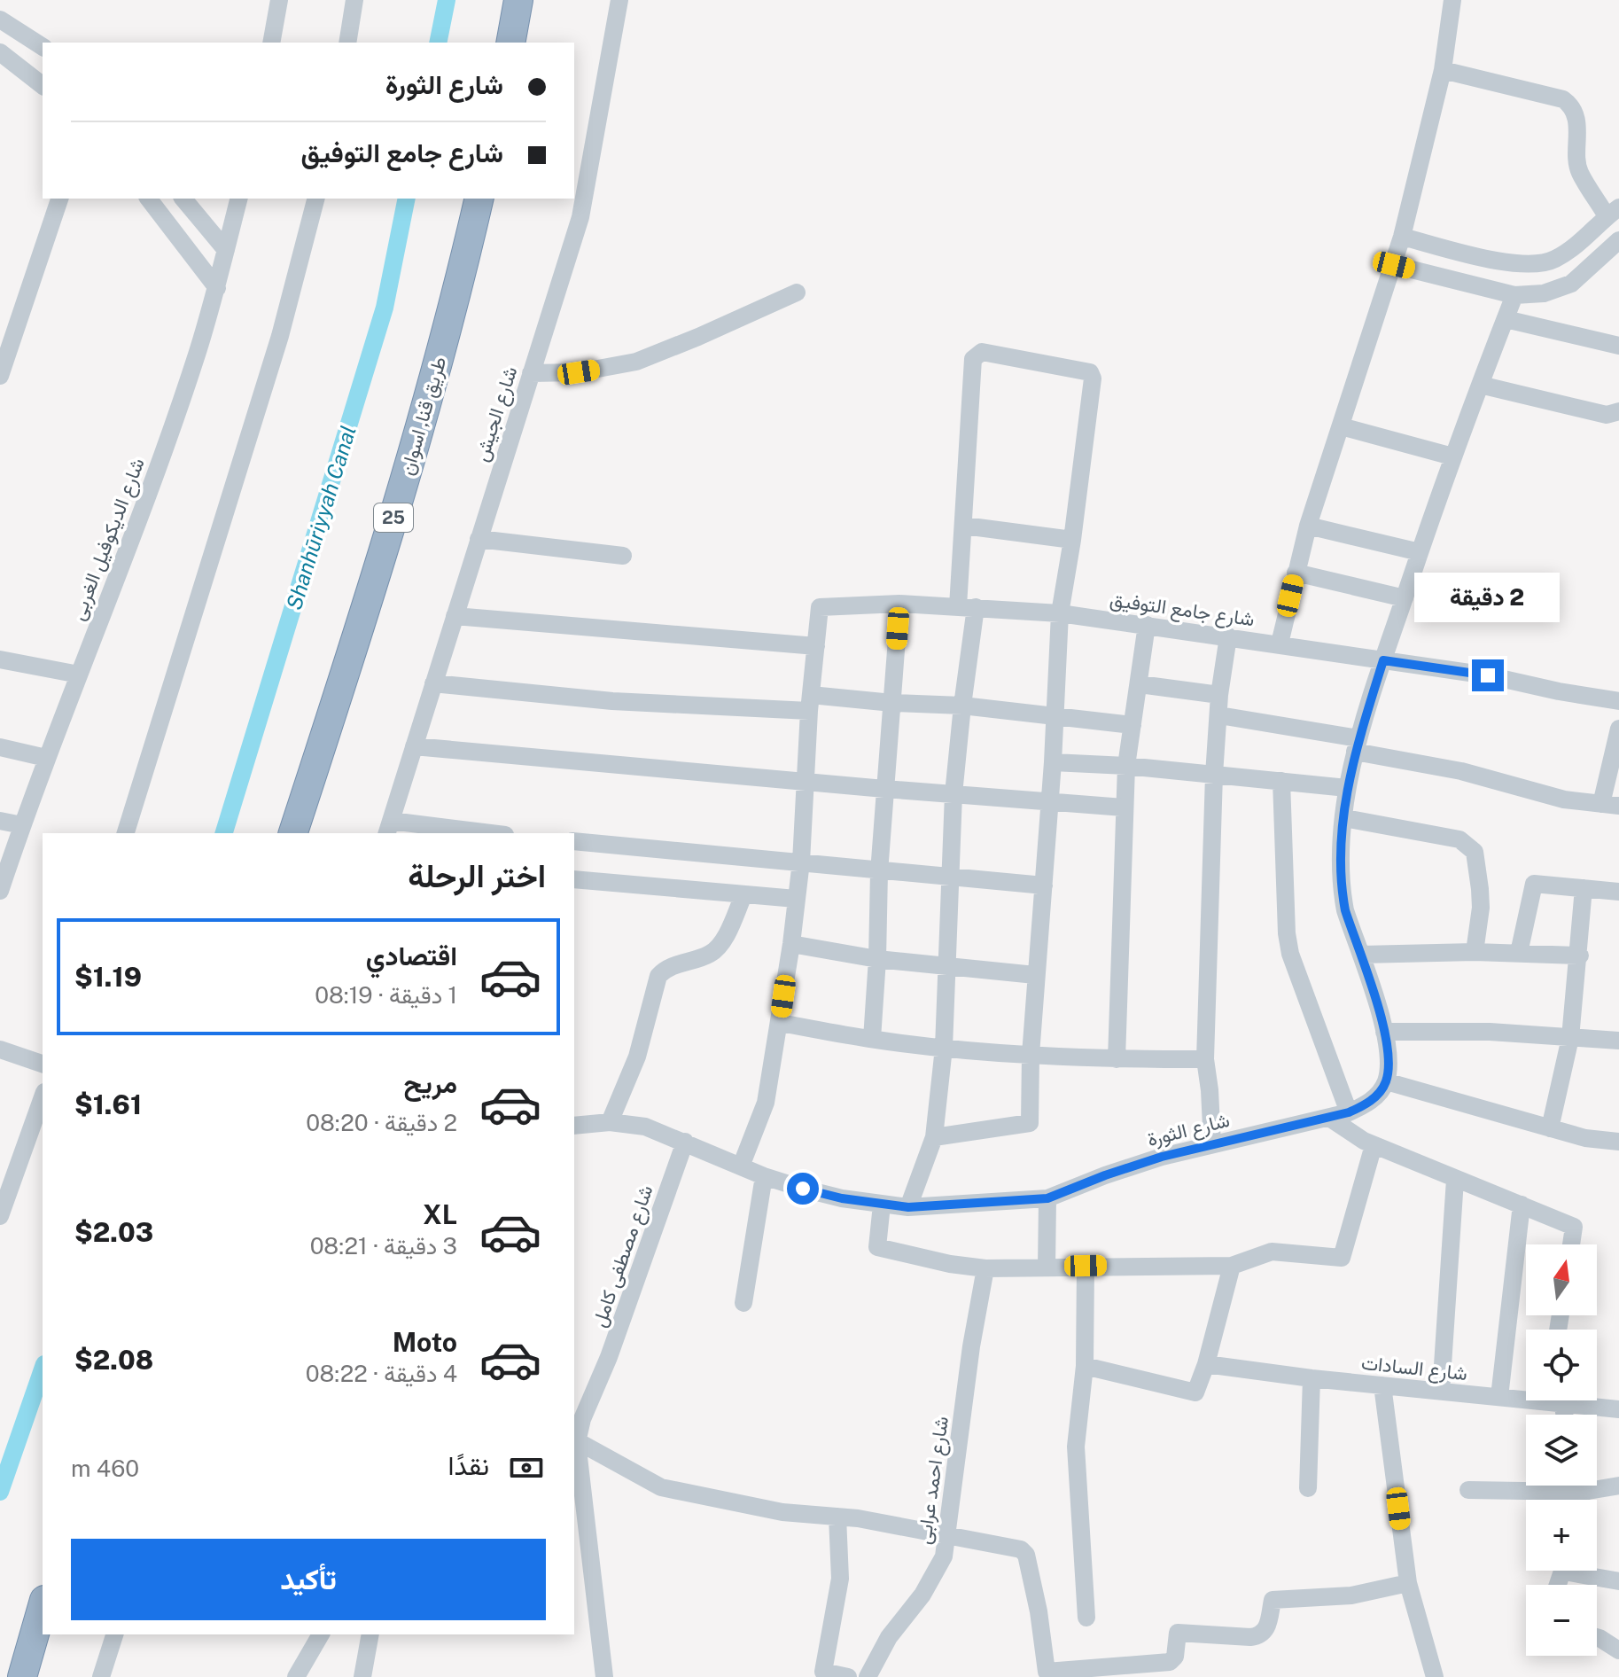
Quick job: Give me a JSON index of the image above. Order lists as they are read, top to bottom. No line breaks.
{"streets":{"highway":["طريق قنا, اسوان","25"],"street":["شارع الجيش","شارع الديكوفيل الغربى","شارع جامع التوفيق","شارع الثورة","شارع مصطفى كامل","شارع السادات","شارع احمد عرابى"]},"crossings":[["شارع الثورة","شارع مصطفى كامل"]],"water":["Shanhūriyyah Canal"],"north":"top","page":{"banner":["شارع الثورة","شارع جامع التوفيق"],"bubble":"2 دقيقة","heading":"اختر الرحلة","list":[{"name":"اقتصادي","note":"1 دقيقة · 08:19","value":"$1.19"},{"name":"مريح","note":"2 دقيقة · 08:20","value":"$1.61"},{"name":"XL","note":"3 دقيقة · 08:21","value":"$2.03"},{"name":"Moto","note":"4 دقيقة · 08:22","value":"$2.08"}],"map_buttons":["+","−"],"pay":["نقدًا","460 m"],"buttons":"تأكيد"}}
